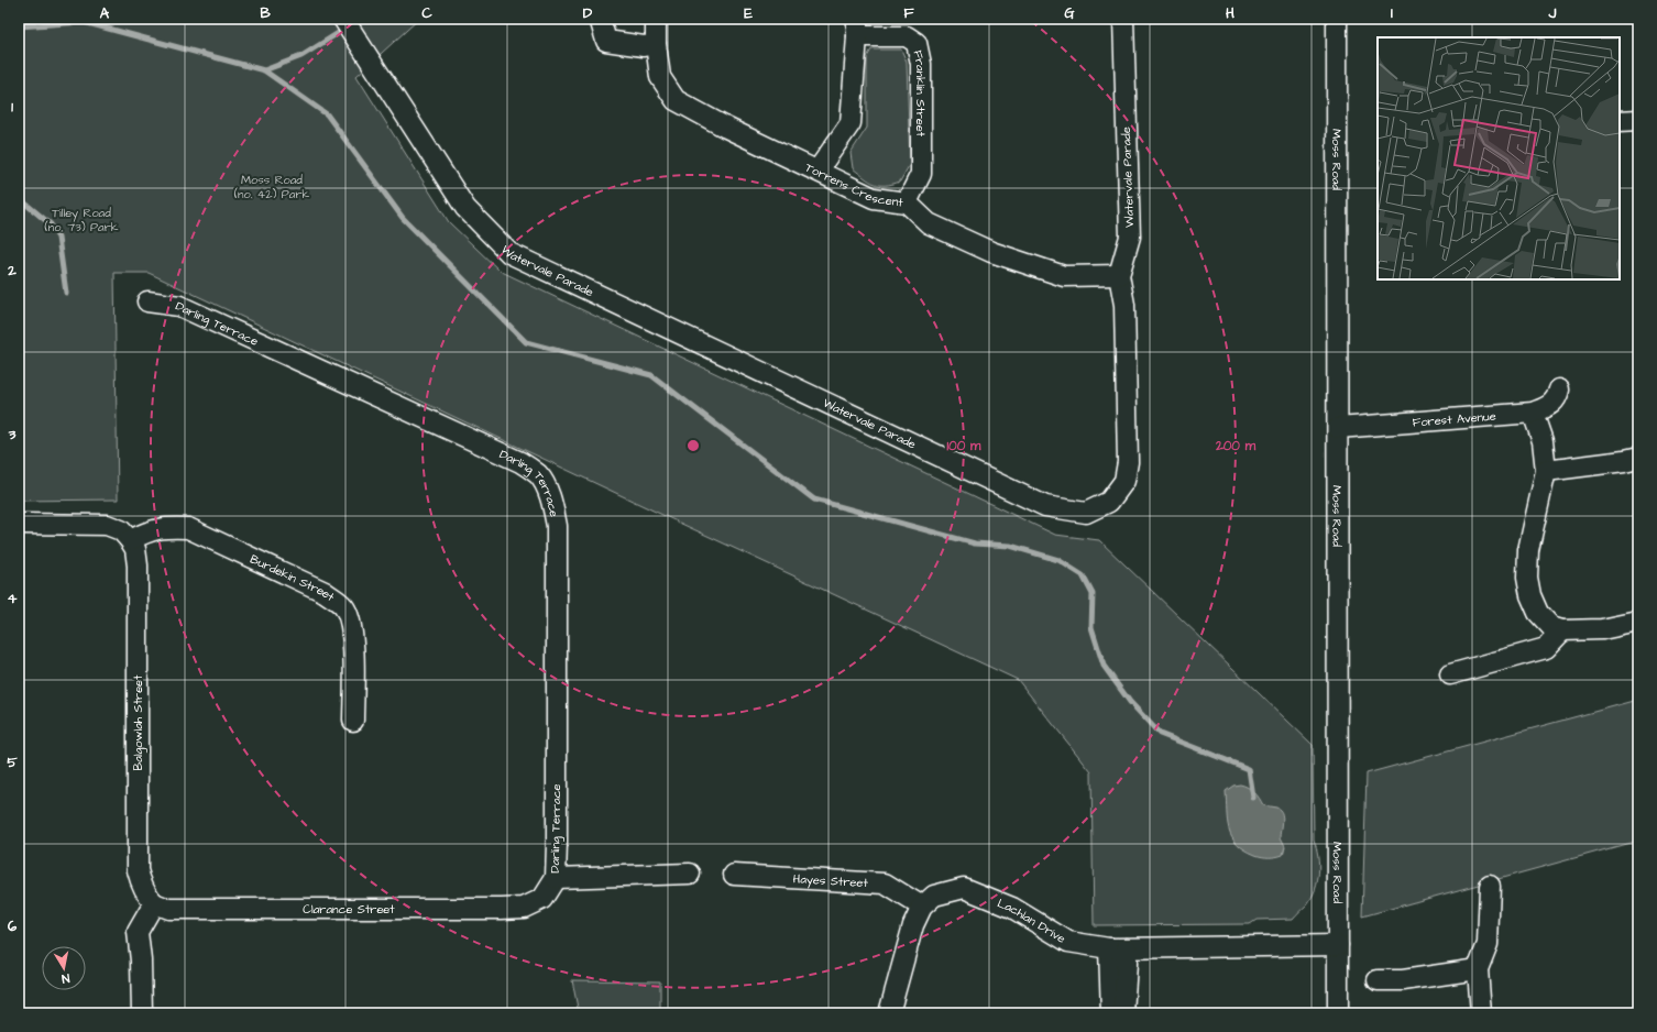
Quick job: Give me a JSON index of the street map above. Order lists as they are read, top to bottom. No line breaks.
{"streets":{"street":["Franklin Street","Moss Road","Watervale Parade","Torrens Crescent","Darling Terrace","Forest Avenue","Burdekin Street","Balgowlah Street","Hayes Street","Clarance Street","Lachlan Drive"]},"crossings":[["Franklin Street","Torrens Crescent"],["Moss Road","Forest Avenue"],["Moss Road","Lachlan Drive"],["Watervale Parade","Torrens Crescent"],["Darling Terrace","Clarance Street"],["Burdekin Street","Balgowlah Street"],["Balgowlah Street","Clarance Street"],["Hayes Street","Lachlan Drive"]],"parks":["Moss Road (no. 42) Park","Tilley Road (no. 73) Park"],"north":"bottom","grid":{"columns":["A","B","C","D","E","F","G","H","I","J"],"rows":["1","2","3","4","5","6"]},"rings":["100 m","200 m"]}
